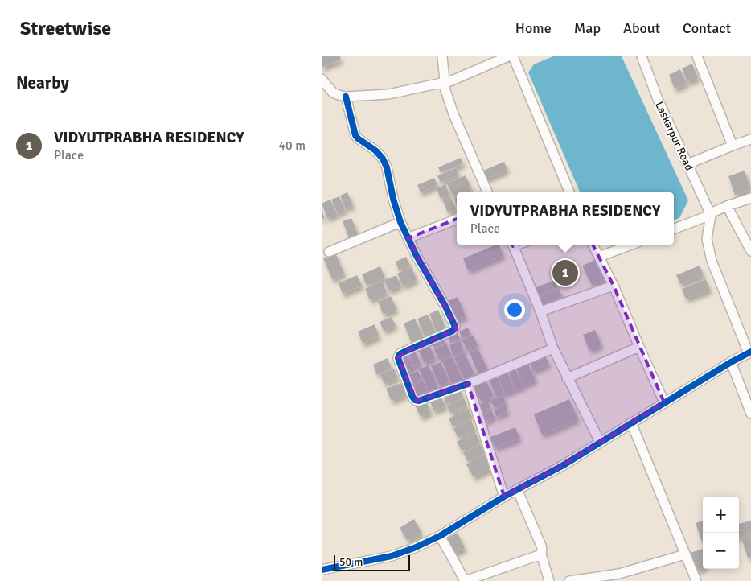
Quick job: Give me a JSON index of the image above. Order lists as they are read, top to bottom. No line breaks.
{"streets":{"street":["Laskarpur Road"]},"scale_bar":"50 m","page":{"header":"Streetwise","nav":["Home","Map","About","Contact"],"heading":"Nearby","list":[{"mark":"1","name":"VIDYUTPRABHA RESIDENCY","note":"Place","value":"40 m"}],"popup":["VIDYUTPRABHA RESIDENCY","Place"],"pins":"1","map_buttons":["+","−"],"scale":"50 m"}}
